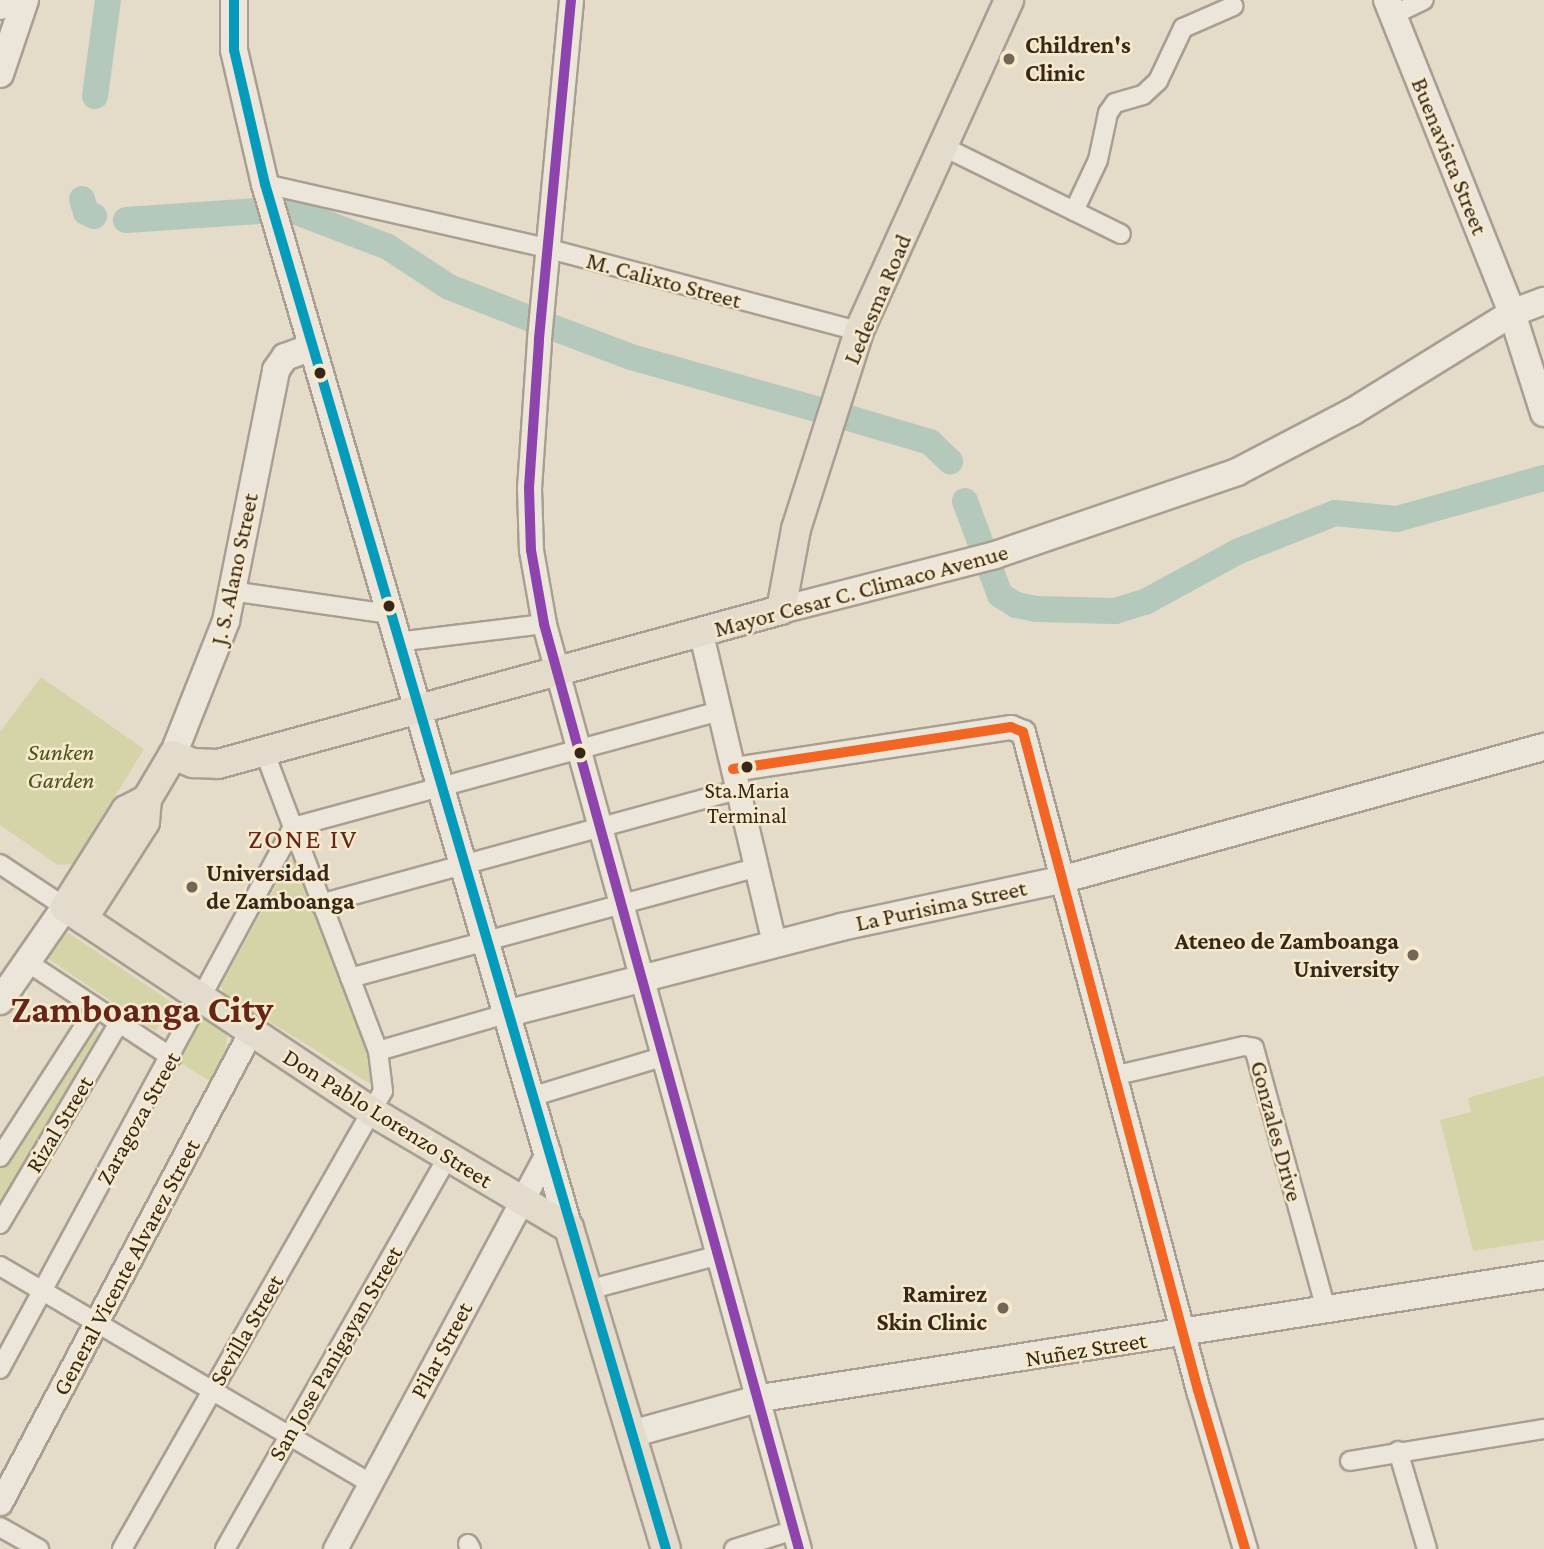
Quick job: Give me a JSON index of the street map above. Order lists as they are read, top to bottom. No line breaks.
{"streets":{"main road":["Buenavista Street","Ledesma Road","J. S. Alano Street","Mayor Cesar C. Climaco Avenue","La Purisima Street","Don Pablo Lorenzo Street","Nuñez Street"],"street":["M. Calixto Street","Zaragoza Street","Rizal Street","Gonzales Drive","General Vicente Alvarez Street","Sevilla Street","Pilar Street","San Jose Panigayan Street"]},"crossings":[["Buenavista Street","Mayor Cesar C. Climaco Avenue"],["M. Calixto Street","Ledesma Road"],["Ledesma Road","Mayor Cesar C. Climaco Avenue"],["J. S. Alano Street","Mayor Cesar C. Climaco Avenue"],["J. S. Alano Street","Don Pablo Lorenzo Street"],["Mayor Cesar C. Climaco Avenue","Sevilla Street"],["La Purisima Street","Sevilla Street"],["Zaragoza Street","Don Pablo Lorenzo Street"],["Zaragoza Street","Sevilla Street"],["Don Pablo Lorenzo Street","General Vicente Alvarez Street"],["Don Pablo Lorenzo Street","Sevilla Street"],["Don Pablo Lorenzo Street","Pilar Street"],["Don Pablo Lorenzo Street","San Jose Panigayan Street"],["Gonzales Drive","Nuñez Street"]],"districts":["ZONE IV","Zamboanga City"],"parks":["Sunken Garden"],"places":["Children's Clinic","Sta.Maria Terminal","Universidad de Zamboanga","Ateneo de Zamboanga University","Ramirez Skin Clinic"]}
